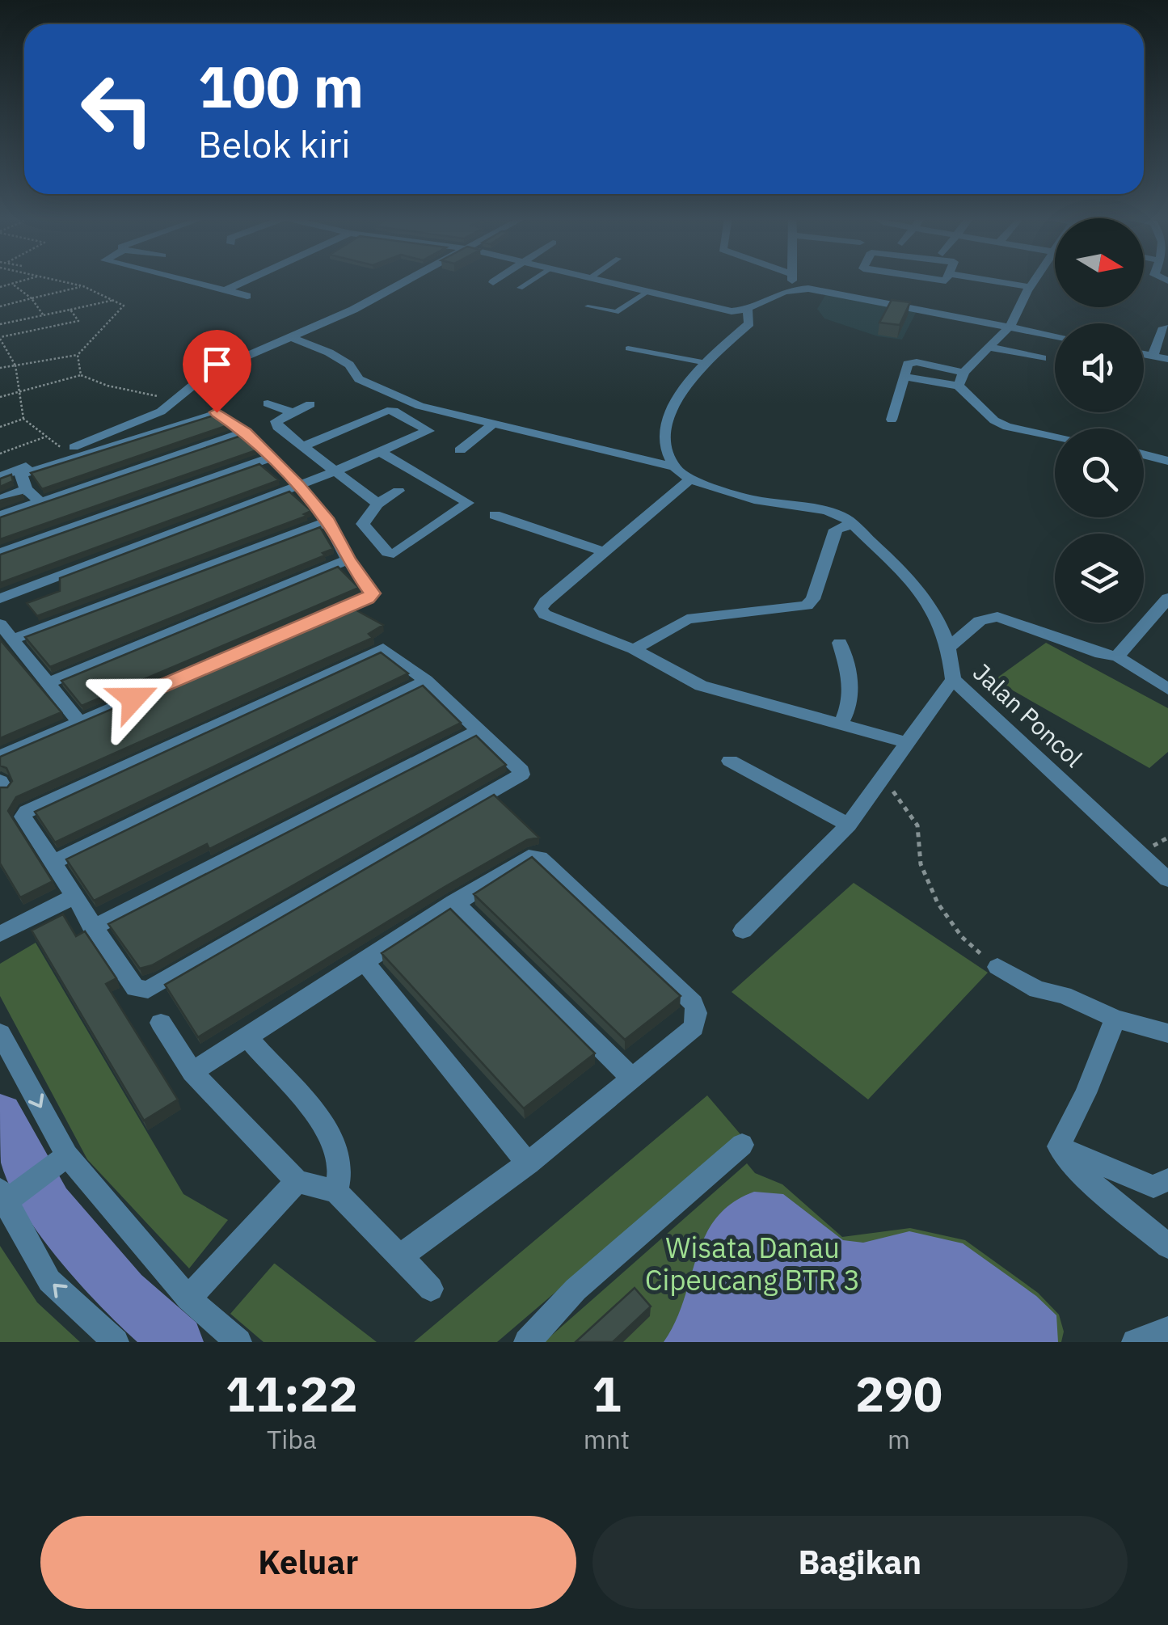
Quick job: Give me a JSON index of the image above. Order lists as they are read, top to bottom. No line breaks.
{"streets":{"street":["Jalan Poncol"]},"parks":["Wisata Danau Cipeucang BTR 3"],"north":"right","page":{"turn":["100 m","Belok kiri"],"eta":["11:22","Tiba","1","mnt","290","m"],"buttons":["Keluar","Bagikan"]}}
